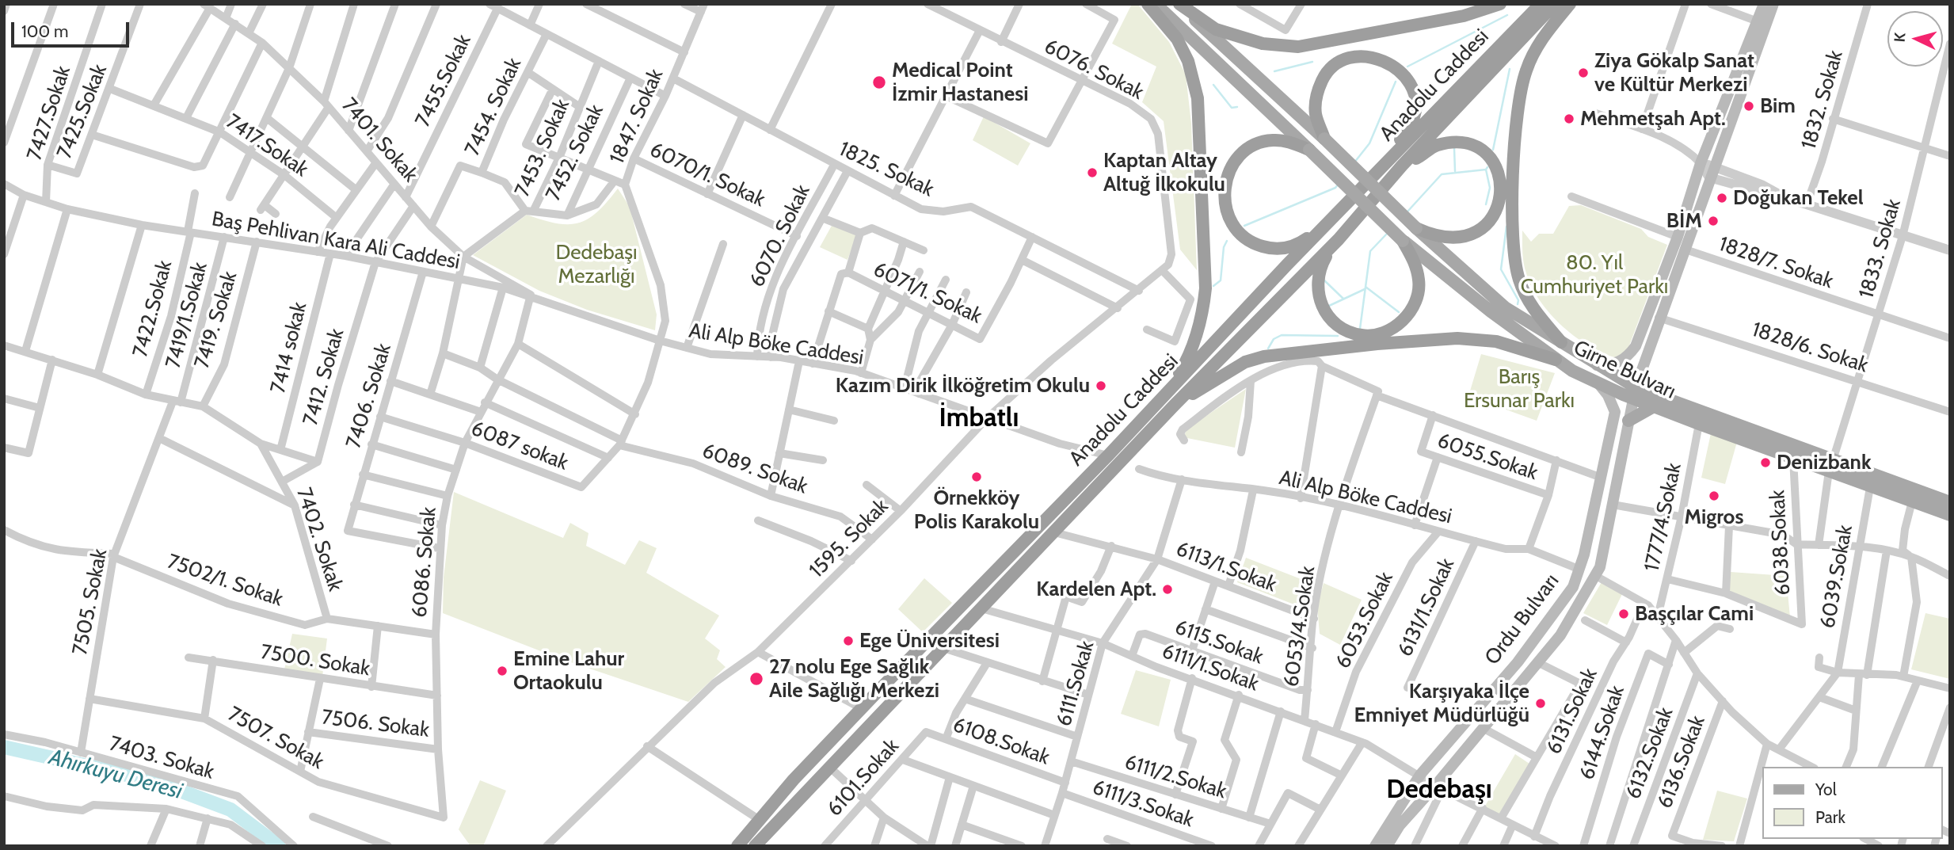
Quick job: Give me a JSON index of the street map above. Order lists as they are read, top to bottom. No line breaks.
{"streets":{"highway":["Anadolu Caddesi"],"main road":["Girne Bulvarı","Ordu Bulvarı"],"street":["6076. Sokak","7455.Sokak","1832. Sokak","7454. Sokak","7425.Sokak","7427.Sokak","1847. Sokak","7401. Sokak","7417.Sokak","7453. Sokak","7452. Sokak","1825. Sokak","6070/1. Sokak","6070. Sokak","Baş Pehlivan Kara Ali Caddesi","1833. Sokak","1828/7. Sokak","6071/1. Sokak","7422.Sokak","7419/1.Sokak","7419. Sokak","Ali Alp Böke Caddesi","7414 sokak","1828/6. Sokak","7412. Sokak","7406. Sokak","6087 sokak","6055.Sokak","6089. Sokak","1777/4.Sokak","1595. Sokak","7402. Sokak","6038.Sokak","6086. Sokak","6113/1.Sokak","6039.Sokak","7502/1. Sokak","7505. Sokak","6131/1.Sokak","6053.Sokak","6053/4.Sokak","6115.Sokak","7500. Sokak","6111/1.Sokak","6111.Sokak","6131.Sokak","7506. Sokak","6144.Sokak","7507. Sokak","6108.Sokak","6132.Sokak","7403. Sokak","6136.Sokak","6111/2.Sokak","6101.Sokak","6111/3.Sokak"]},"crossings":[["6076. Sokak","1595. Sokak"],["7455.Sokak","7401. Sokak"],["Anadolu Caddesi","Ali Alp Böke Caddesi"],["Anadolu Caddesi","6113/1.Sokak"],["Anadolu Caddesi","6111/1.Sokak"],["7454. Sokak","7401. Sokak"],["7425.Sokak","7427.Sokak"],["7425.Sokak","7417.Sokak"],["7427.Sokak","Baş Pehlivan Kara Ali Caddesi"],["1847. Sokak","1825. Sokak"],["1847. Sokak","6070/1. Sokak"],["1847. Sokak","Baş Pehlivan Kara Ali Caddesi"],["1847. Sokak","Ali Alp Böke Caddesi"],["1847. Sokak","6087 sokak"],["7401. Sokak","7453. Sokak"],["7401. Sokak","Baş Pehlivan Kara Ali Caddesi"],["7401. Sokak","7412. Sokak"],["7401. Sokak","6086. Sokak"],["7453. Sokak","7452. Sokak"],["1825. Sokak","6070. Sokak"],["1825. Sokak","6071/1. Sokak"],["1825. Sokak","1595. Sokak"],["6070/1. Sokak","6070. Sokak"],["6070. Sokak","Ali Alp Böke Caddesi"],["Baş Pehlivan Kara Ali Caddesi","7422.Sokak"],["Baş Pehlivan Kara Ali Caddesi","7419/1.Sokak"],["Baş Pehlivan Kara Ali Caddesi","7419. Sokak"],["Baş Pehlivan Kara Ali Caddesi","Ali Alp Böke Caddesi"],["Baş Pehlivan Kara Ali Caddesi","7414 sokak"],["Baş Pehlivan Kara Ali Caddesi","7412. Sokak"],["Baş Pehlivan Kara Ali Caddesi","7406. Sokak"],["Baş Pehlivan Kara Ali Caddesi","6087 sokak"],["Baş Pehlivan Kara Ali Caddesi","6086. Sokak"],["1833. Sokak","1828/7. Sokak"],["1833. Sokak","1828/6. Sokak"],["1833. Sokak","Girne Bulvarı"],["1828/7. Sokak","Ordu Bulvarı"],["7422.Sokak","7402. Sokak"],["7419/1.Sokak","7402. Sokak"],["7419/1.Sokak","7505. Sokak"],["7419. Sokak","7402. Sokak"],["Ali Alp Böke Caddesi","6087 sokak"],["Ali Alp Böke Caddesi","1595. Sokak"],["Ali Alp Böke Caddesi","6131/1.Sokak"],["Ali Alp Böke Caddesi","Ordu Bulvarı"],["Ali Alp Böke Caddesi","6053.Sokak"],["Ali Alp Böke Caddesi","6053/4.Sokak"],["Ali Alp Böke Caddesi","6111.Sokak"],["1828/6. Sokak","Ordu Bulvarı"],["Girne Bulvarı","1777/4.Sokak"],["Girne Bulvarı","6038.Sokak"],["Girne Bulvarı","6039.Sokak"],["Girne Bulvarı","Ordu Bulvarı"],["7406. Sokak","6087 sokak"],["7406. Sokak","6086. Sokak"],["6087 sokak","6089. Sokak"],["6087 sokak","6086. Sokak"],["6089. Sokak","1595. Sokak"],["6089. Sokak","6086. Sokak"],["7402. Sokak","6086. Sokak"],["7402. Sokak","7502/1. Sokak"],["7402. Sokak","7505. Sokak"],["6086. Sokak","7500. Sokak"],["6086. Sokak","7506. Sokak"],["6086. Sokak","7507. Sokak"],["6113/1.Sokak","6053/4.Sokak"],["6113/1.Sokak","6111.Sokak"],["7502/1. Sokak","7505. Sokak"],["7505. Sokak","7507. Sokak"],["7505. Sokak","7403. Sokak"],["Ordu Bulvarı","6111/1.Sokak"],["6053.Sokak","6111/1.Sokak"],["6053/4.Sokak","6115.Sokak"],["6053/4.Sokak","6111/1.Sokak"],["6115.Sokak","6111/1.Sokak"],["6111/1.Sokak","6111.Sokak"],["6111/1.Sokak","6131.Sokak"],["6111.Sokak","6108.Sokak"],["6111.Sokak","6111/2.Sokak"],["6111.Sokak","6111/3.Sokak"],["6108.Sokak","6101.Sokak"]],"districts":["İmbatlı","Dedebaşı"],"water":["Ahırkuyu Deresi"],"parks":["Dedebaşı Mezarlığı","80. Yıl Cumhuriyet Parkı","Barış Ersunar Parkı"],"places":["Ziya Gökalp Sanat ve Kültür Merkezi","Medical Point İzmir Hastanesi","Bim","Mehmetşah Apt.","Kaptan Altay Altuğ İlkokulu","Doğukan Tekel","BİM","Kazım Dirik İlköğretim Okulu","Denizbank","Örnekköy Polis Karakolu","Migros","Kardelen Apt.","Başçılar Cami","Ege Üniversitesi","Emine Lahur Ortaokulu","27 nolu Ege Sağlık Aile Sağlığı Merkezi","Karşıyaka İlçe Emniyet Müdürlüğü"],"legend":["Yol","Park"],"scale_bar":"100 m","north":"left"}
